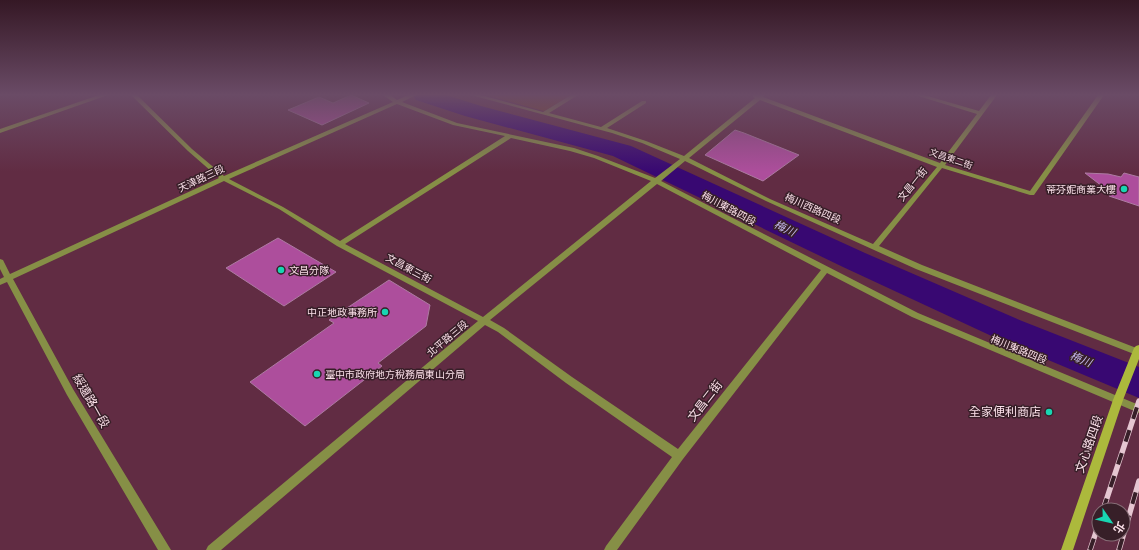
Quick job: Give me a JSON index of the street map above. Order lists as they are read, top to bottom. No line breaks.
{"streets":{"main road":["文心路四段"],"street":["文昌東二街","天津路三段","文昌一街","梅川東路四段","梅川西路四段","文昌東三街","北平路三段","綏遠路一段","文昌二街"]},"crossings":[["文昌東二街","文昌一街"],["天津路三段","文昌東三街"],["天津路三段","綏遠路一段"],["文昌一街","梅川西路四段"],["梅川東路四段","北平路三段"],["梅川東路四段","文昌二街"],["梅川東路四段","文心路四段"],["梅川西路四段","北平路三段"],["梅川西路四段","文心路四段"],["文昌東三街","北平路三段"],["文昌東三街","文昌二街"]],"water":["梅川"],"places":["蒂芬妮商業大樓","文昌分隊","中正地政事務所","臺中市政府地方稅務局東山分局","全家便利商店"],"north":"bottom right"}
